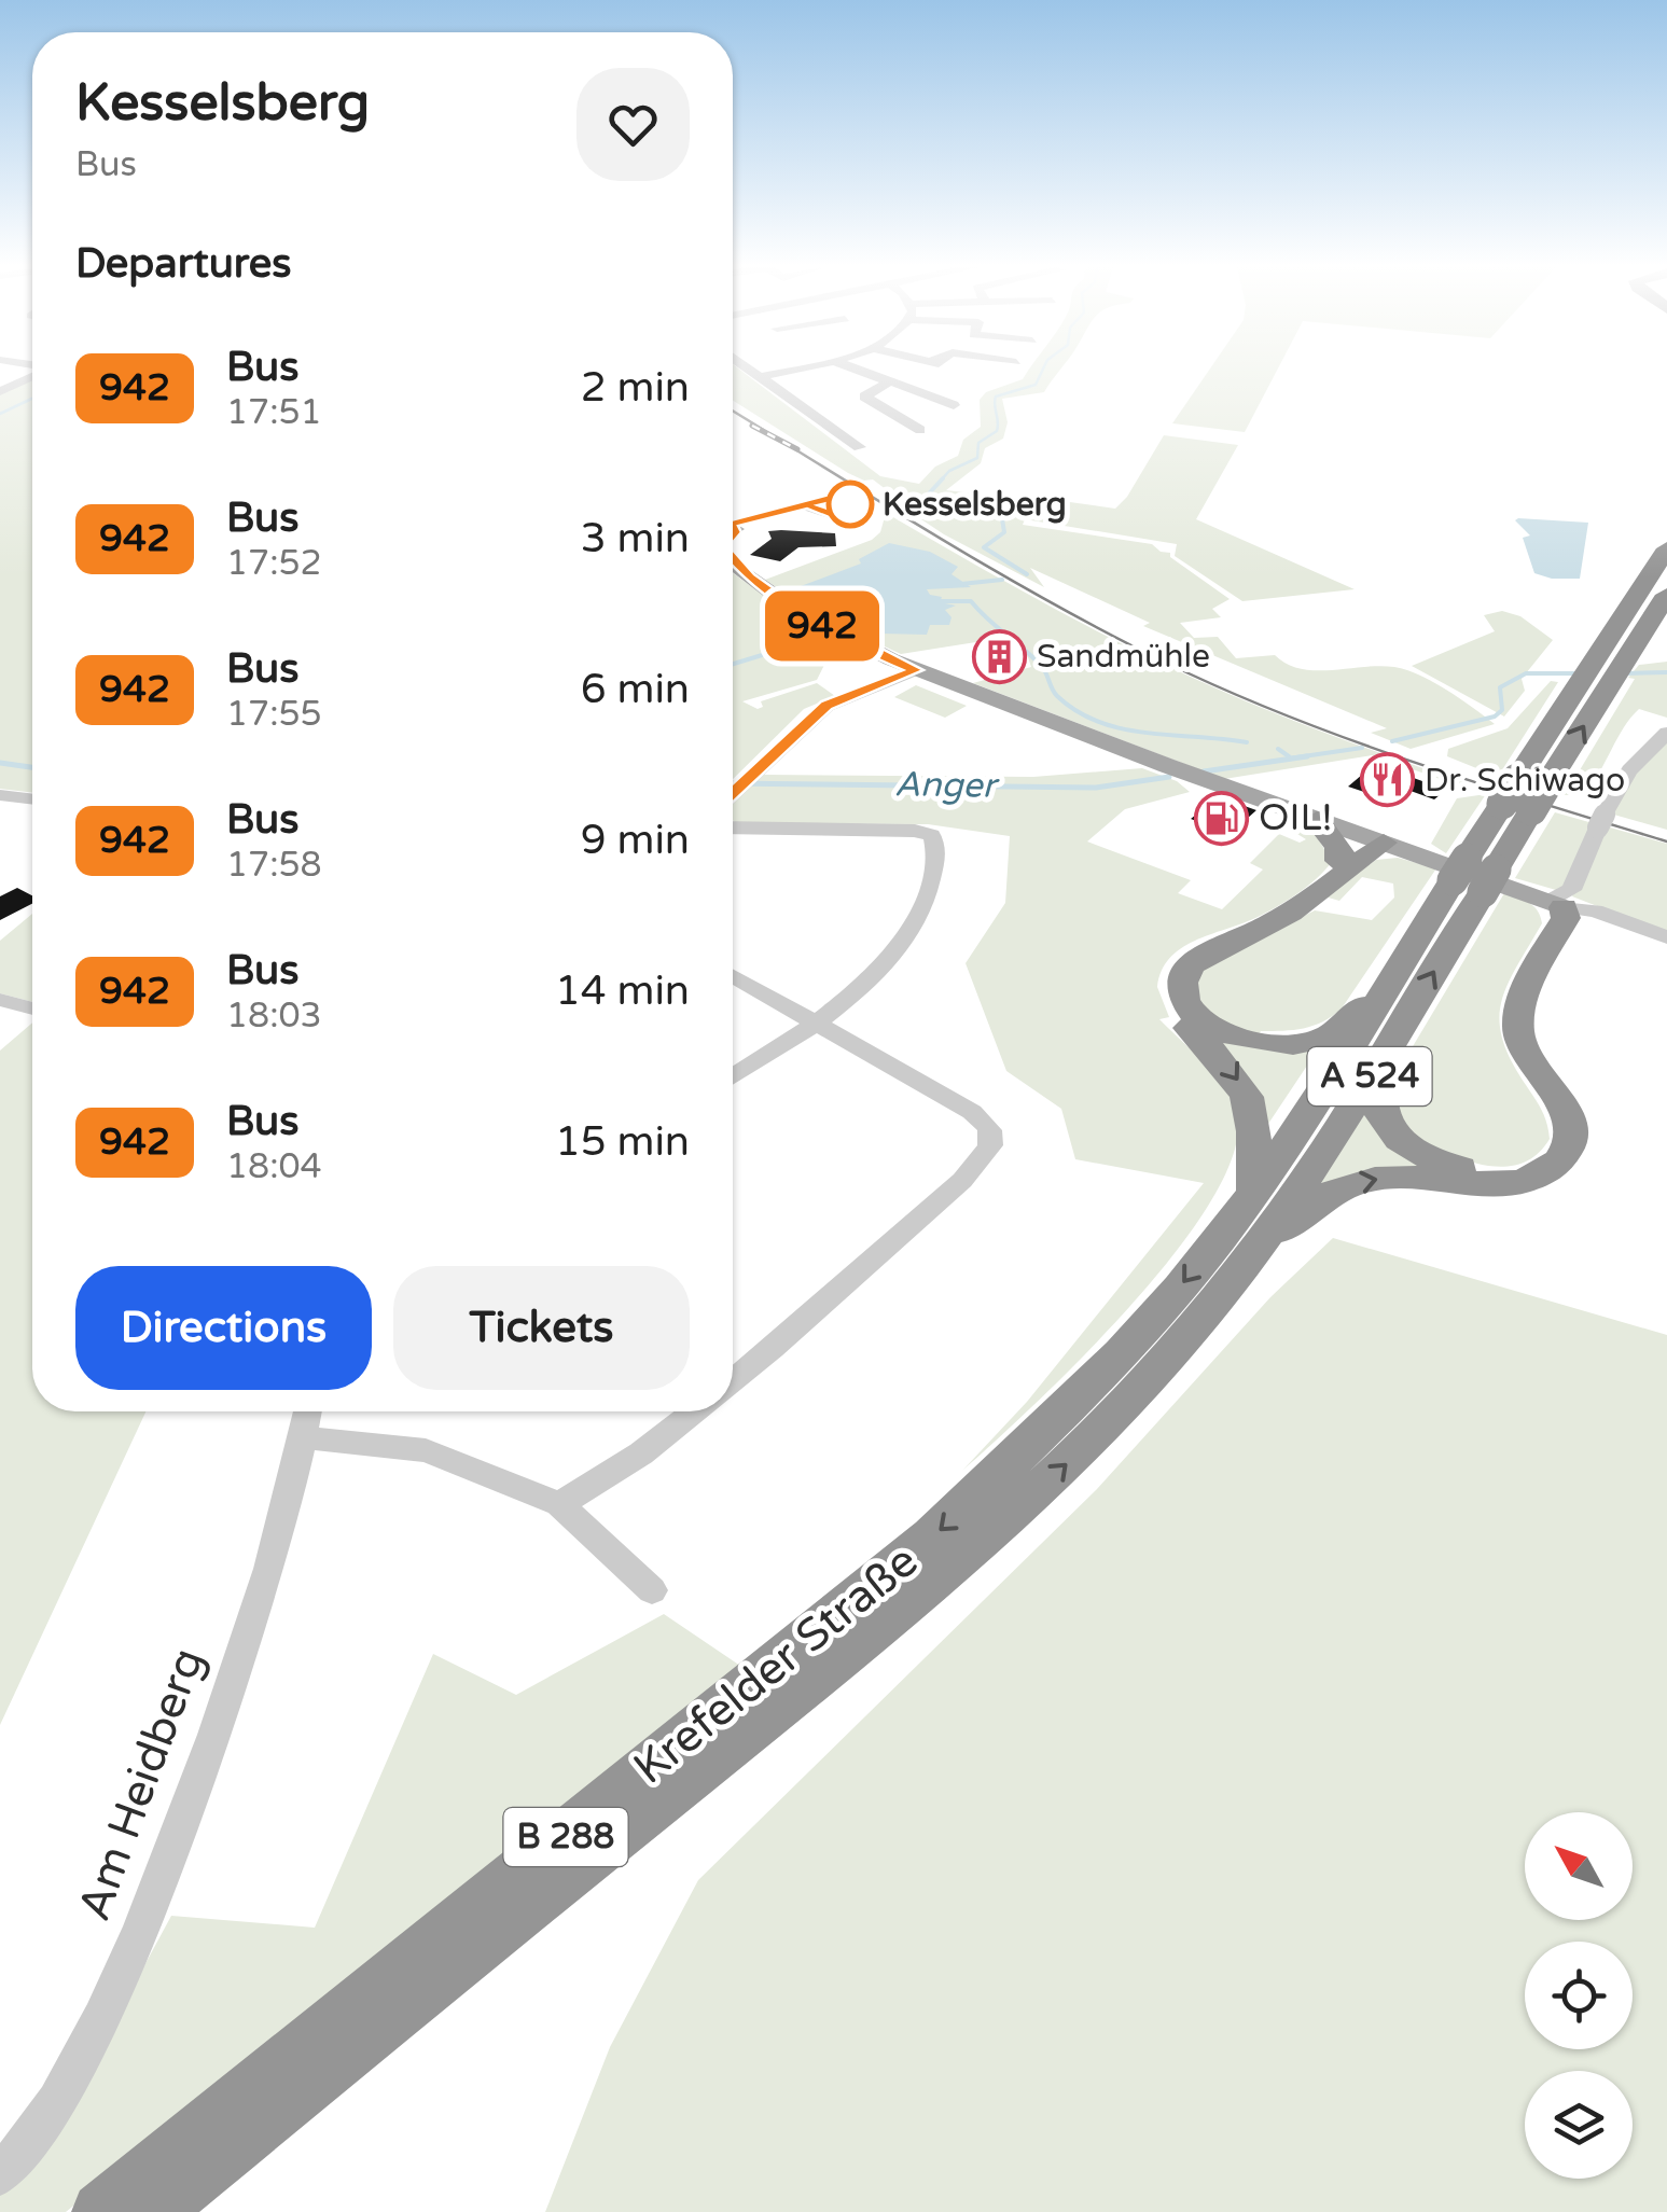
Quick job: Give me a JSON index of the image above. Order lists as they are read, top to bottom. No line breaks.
{"streets":{"highway":["A 524","Krefelder Straße","B 288"],"street":["Am Heidberg"]},"crossings":[["A 524","Krefelder Straße"]],"water":["Anger"],"places":{"other":["Kesselsberg"],"building":["Sandmühle"],"restaurant":["Dr. Schiwago"],"fuel station":["OIL!"]},"lines":["bus line 942"],"north":"top left","page":{"on_map":"942","heading":[["Kesselsberg","Bus"],"Departures"],"list":[{"mark":"942","name":"Bus","note":"17:51","value":"2 min"},{"mark":"942","name":"Bus","note":"17:52","value":"3 min"},{"mark":"942","name":"Bus","note":"17:55","value":"6 min"},{"mark":"942","name":"Bus","note":"17:58","value":"9 min"},{"mark":"942","name":"Bus","note":"18:03","value":"14 min"},{"mark":"942","name":"Bus","note":"18:04","value":"15 min"}],"buttons":["Directions","Tickets"]}}
